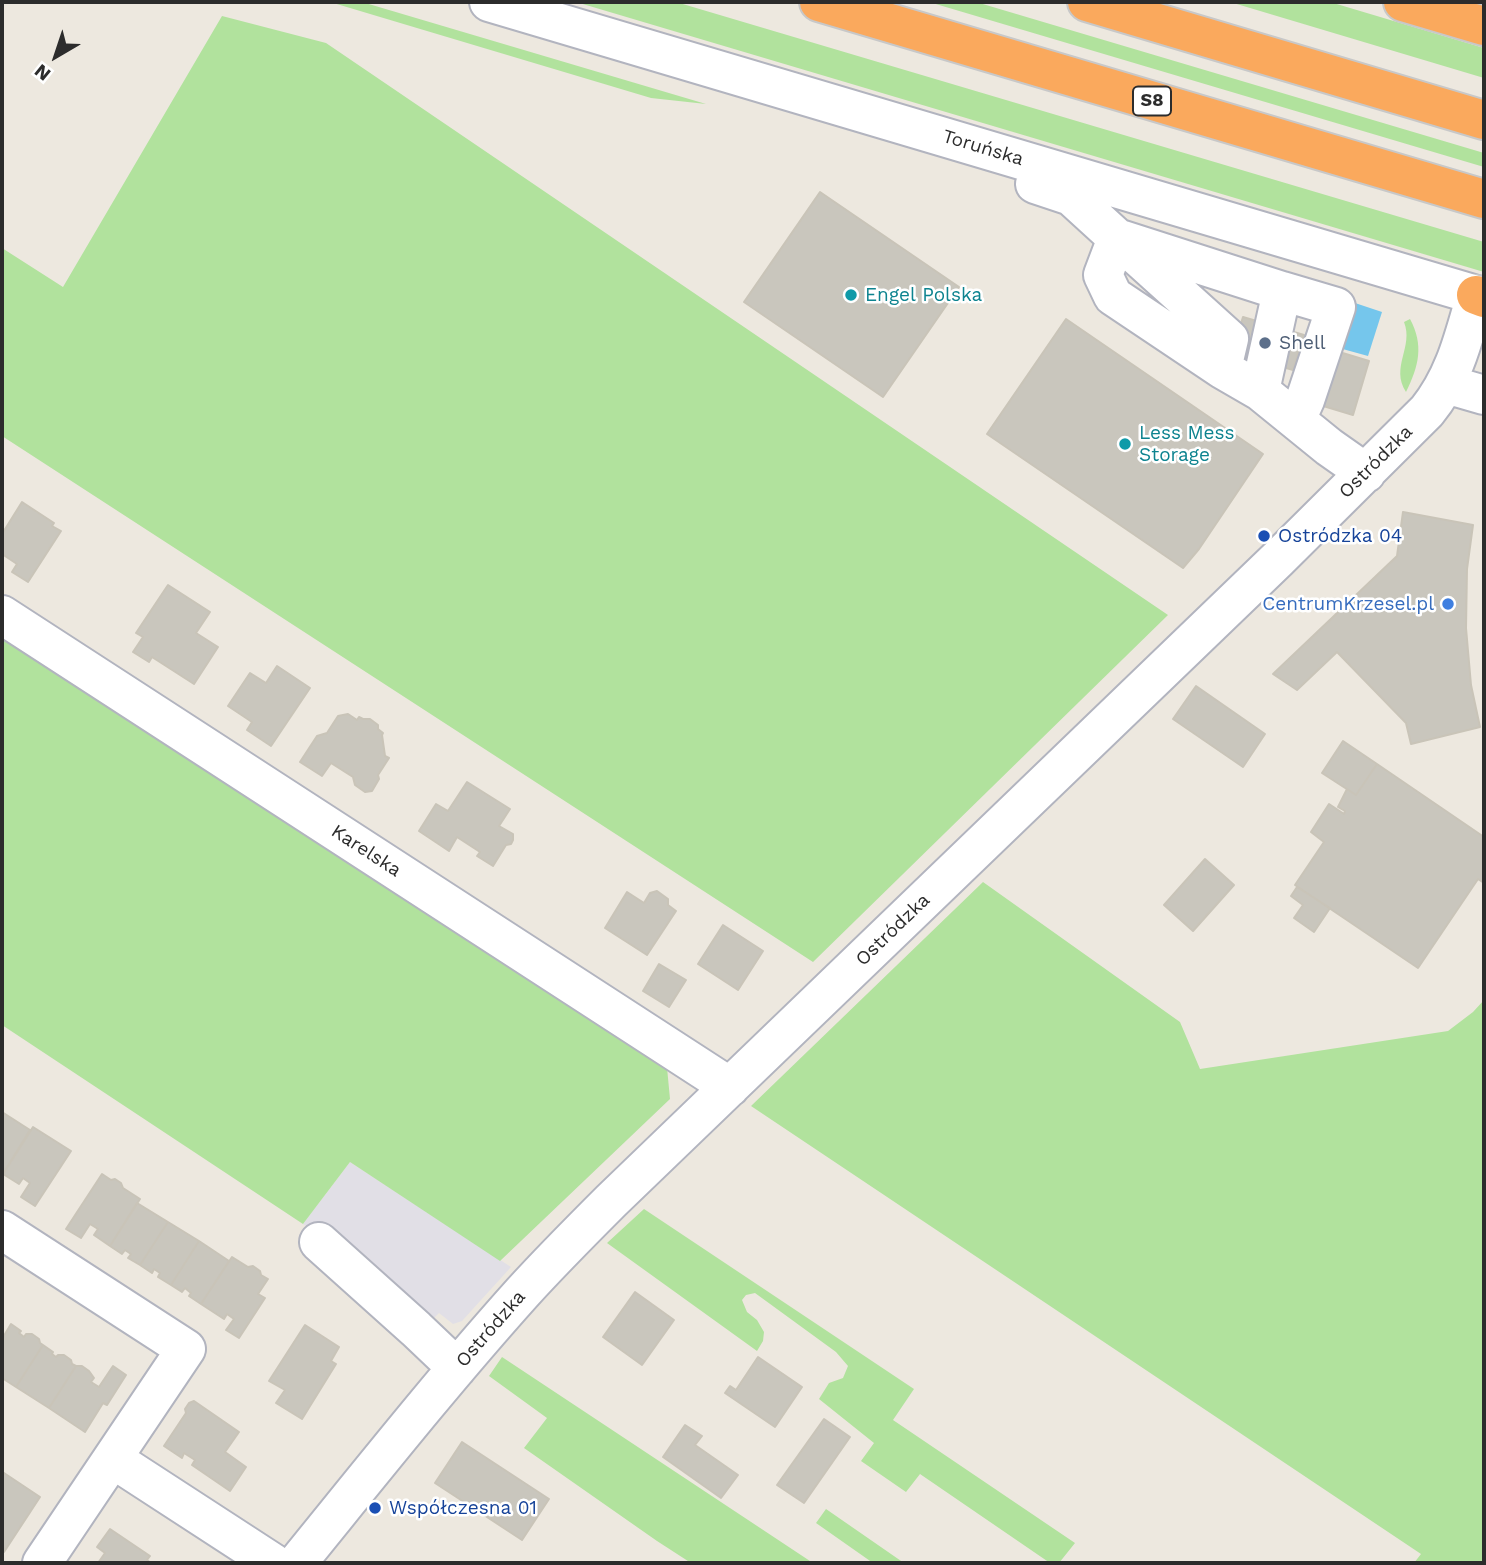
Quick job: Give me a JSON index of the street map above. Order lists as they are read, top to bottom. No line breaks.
{"streets":{"highway":["S8"],"street":["Toruńska","Ostródzka","Karelska"]},"crossings":[["Toruńska","Ostródzka"],["Ostródzka","Karelska"]],"places":["Engel Polska","Shell","Less Mess Storage","Ostródzka 04","CentrumKrzesel.pl","Współczesna 01"],"north":"bottom left"}
